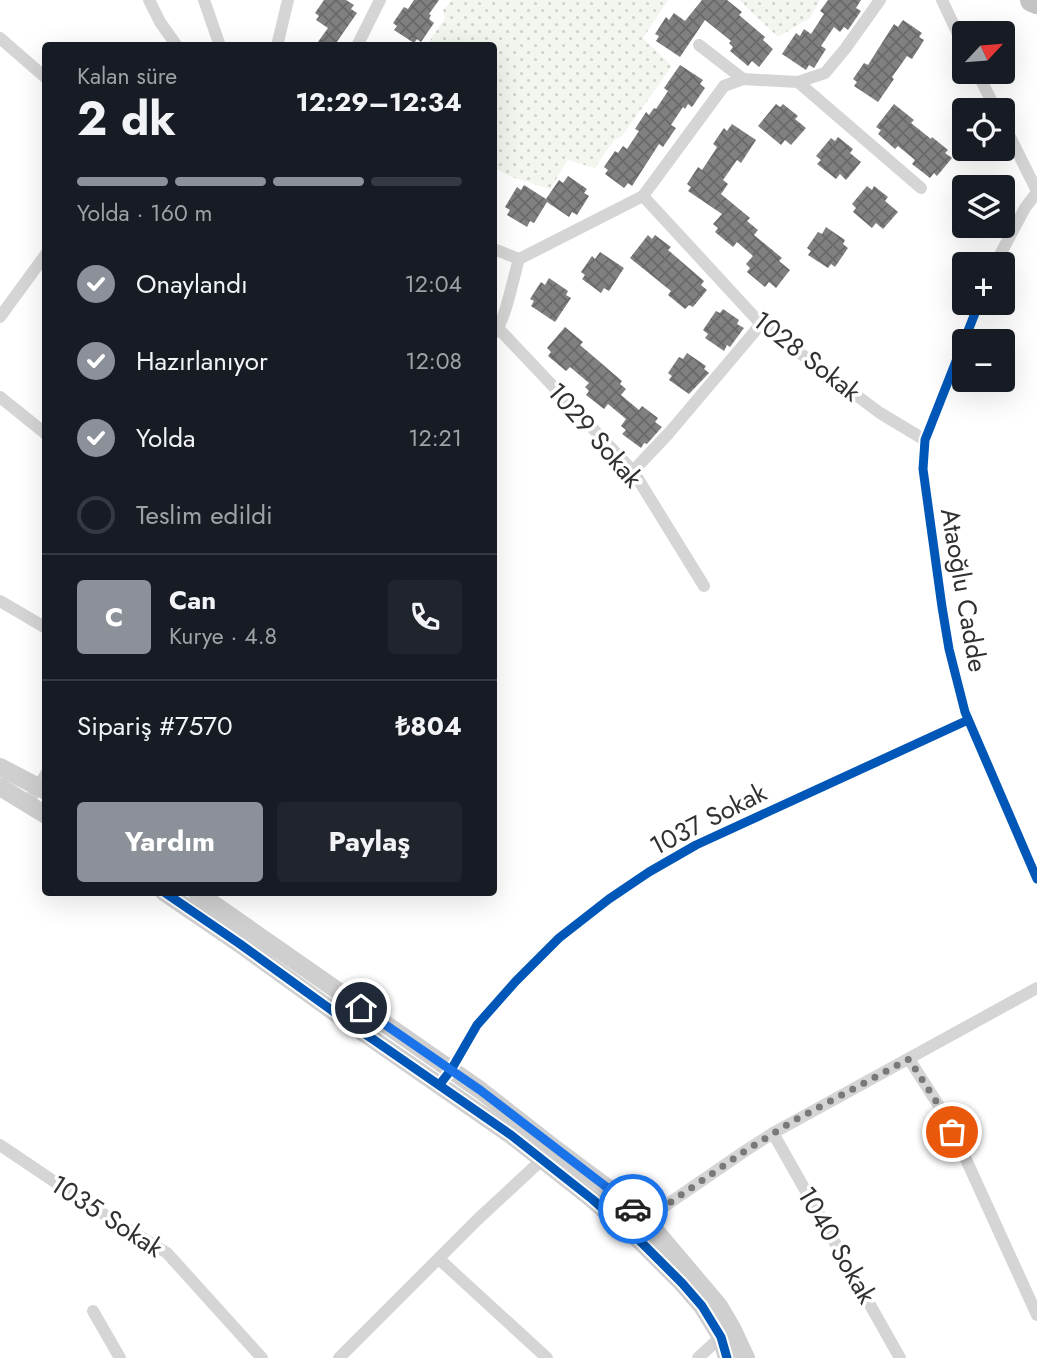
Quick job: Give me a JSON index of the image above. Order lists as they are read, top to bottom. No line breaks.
{"streets":{"street":["1028 Sokak","1029 Sokak","Ataoğlu Cadde","1037 Sokak","1035 Sokak","1040 Sokak"]},"crossings":[["1028 Sokak","Ataoğlu Cadde"],["Ataoğlu Cadde","1037 Sokak"]],"north":"top right","page":{"map_buttons":["+","−"],"heading":["2 dk","Kalan süre","12:29–12:34"],"panel":["Can","Kurye · 4.8","Sipariş #7570","₺804"],"bar":"Yolda · 160 m","list":[["Onaylandı","12:04"],["Hazırlanıyor","12:08"],["Yolda","12:21"],"Teslim edildi"],"round":"C","buttons":["Yardım","Paylaş"]}}
